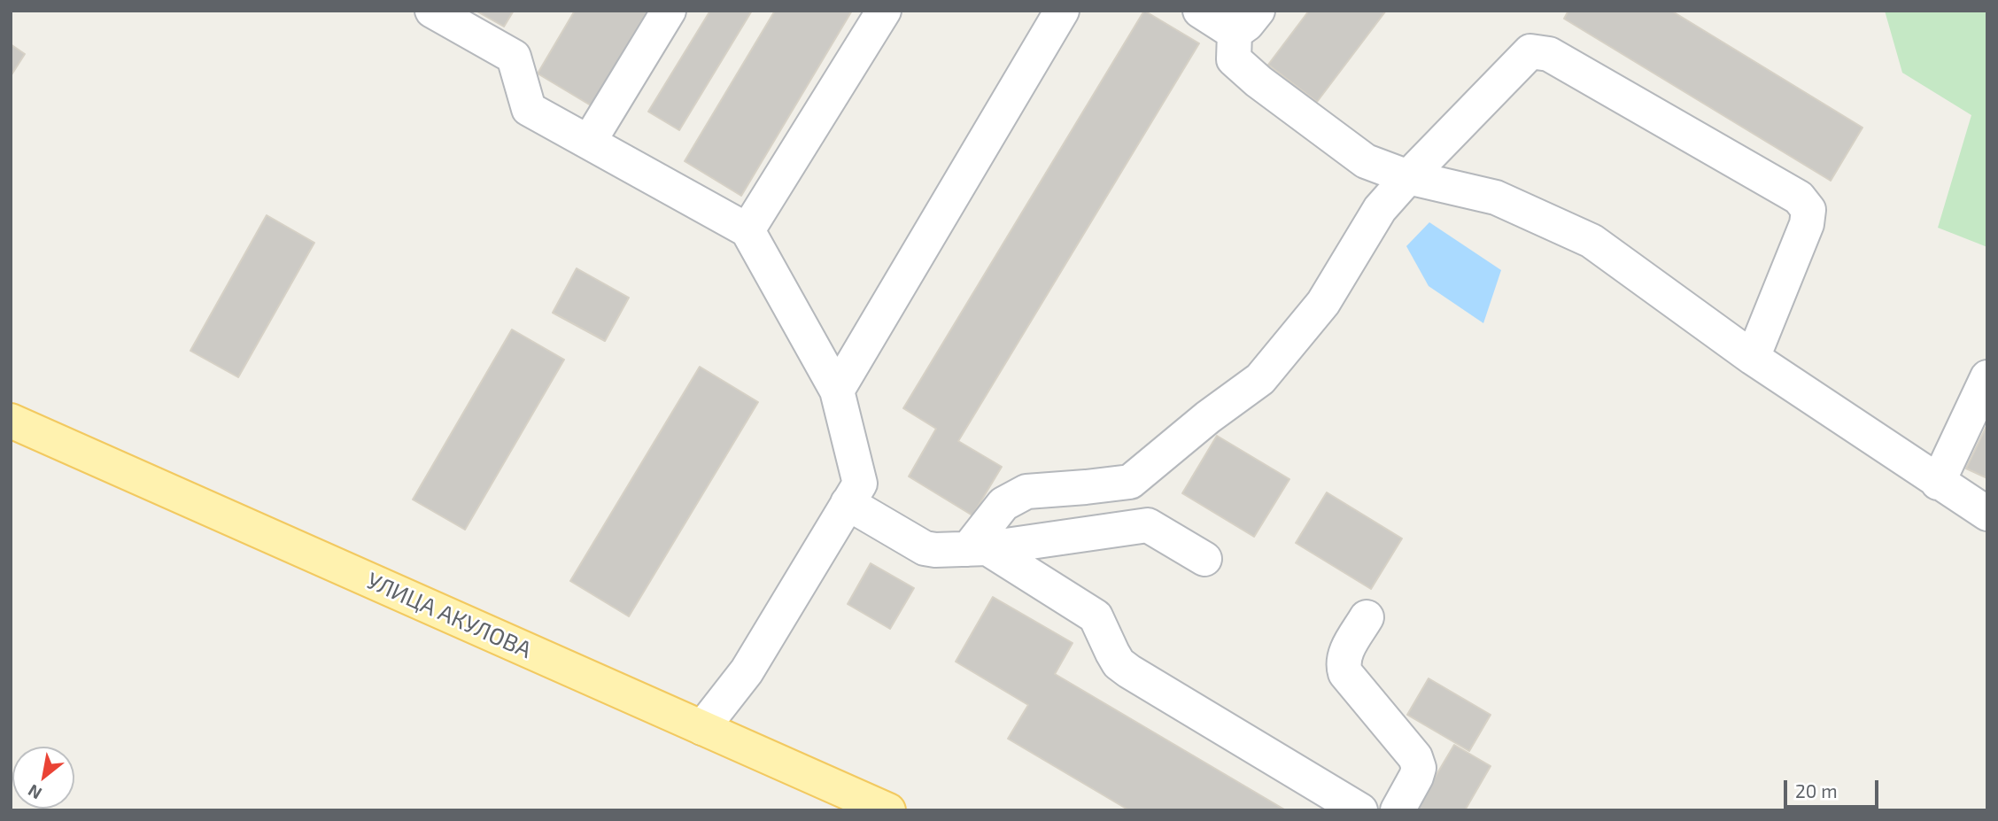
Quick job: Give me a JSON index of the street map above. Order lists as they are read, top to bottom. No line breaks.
{"streets":{"main road":["УЛИЦА АКУЛОВА"]},"scale_bar":"20 m","north":"bottom left"}
